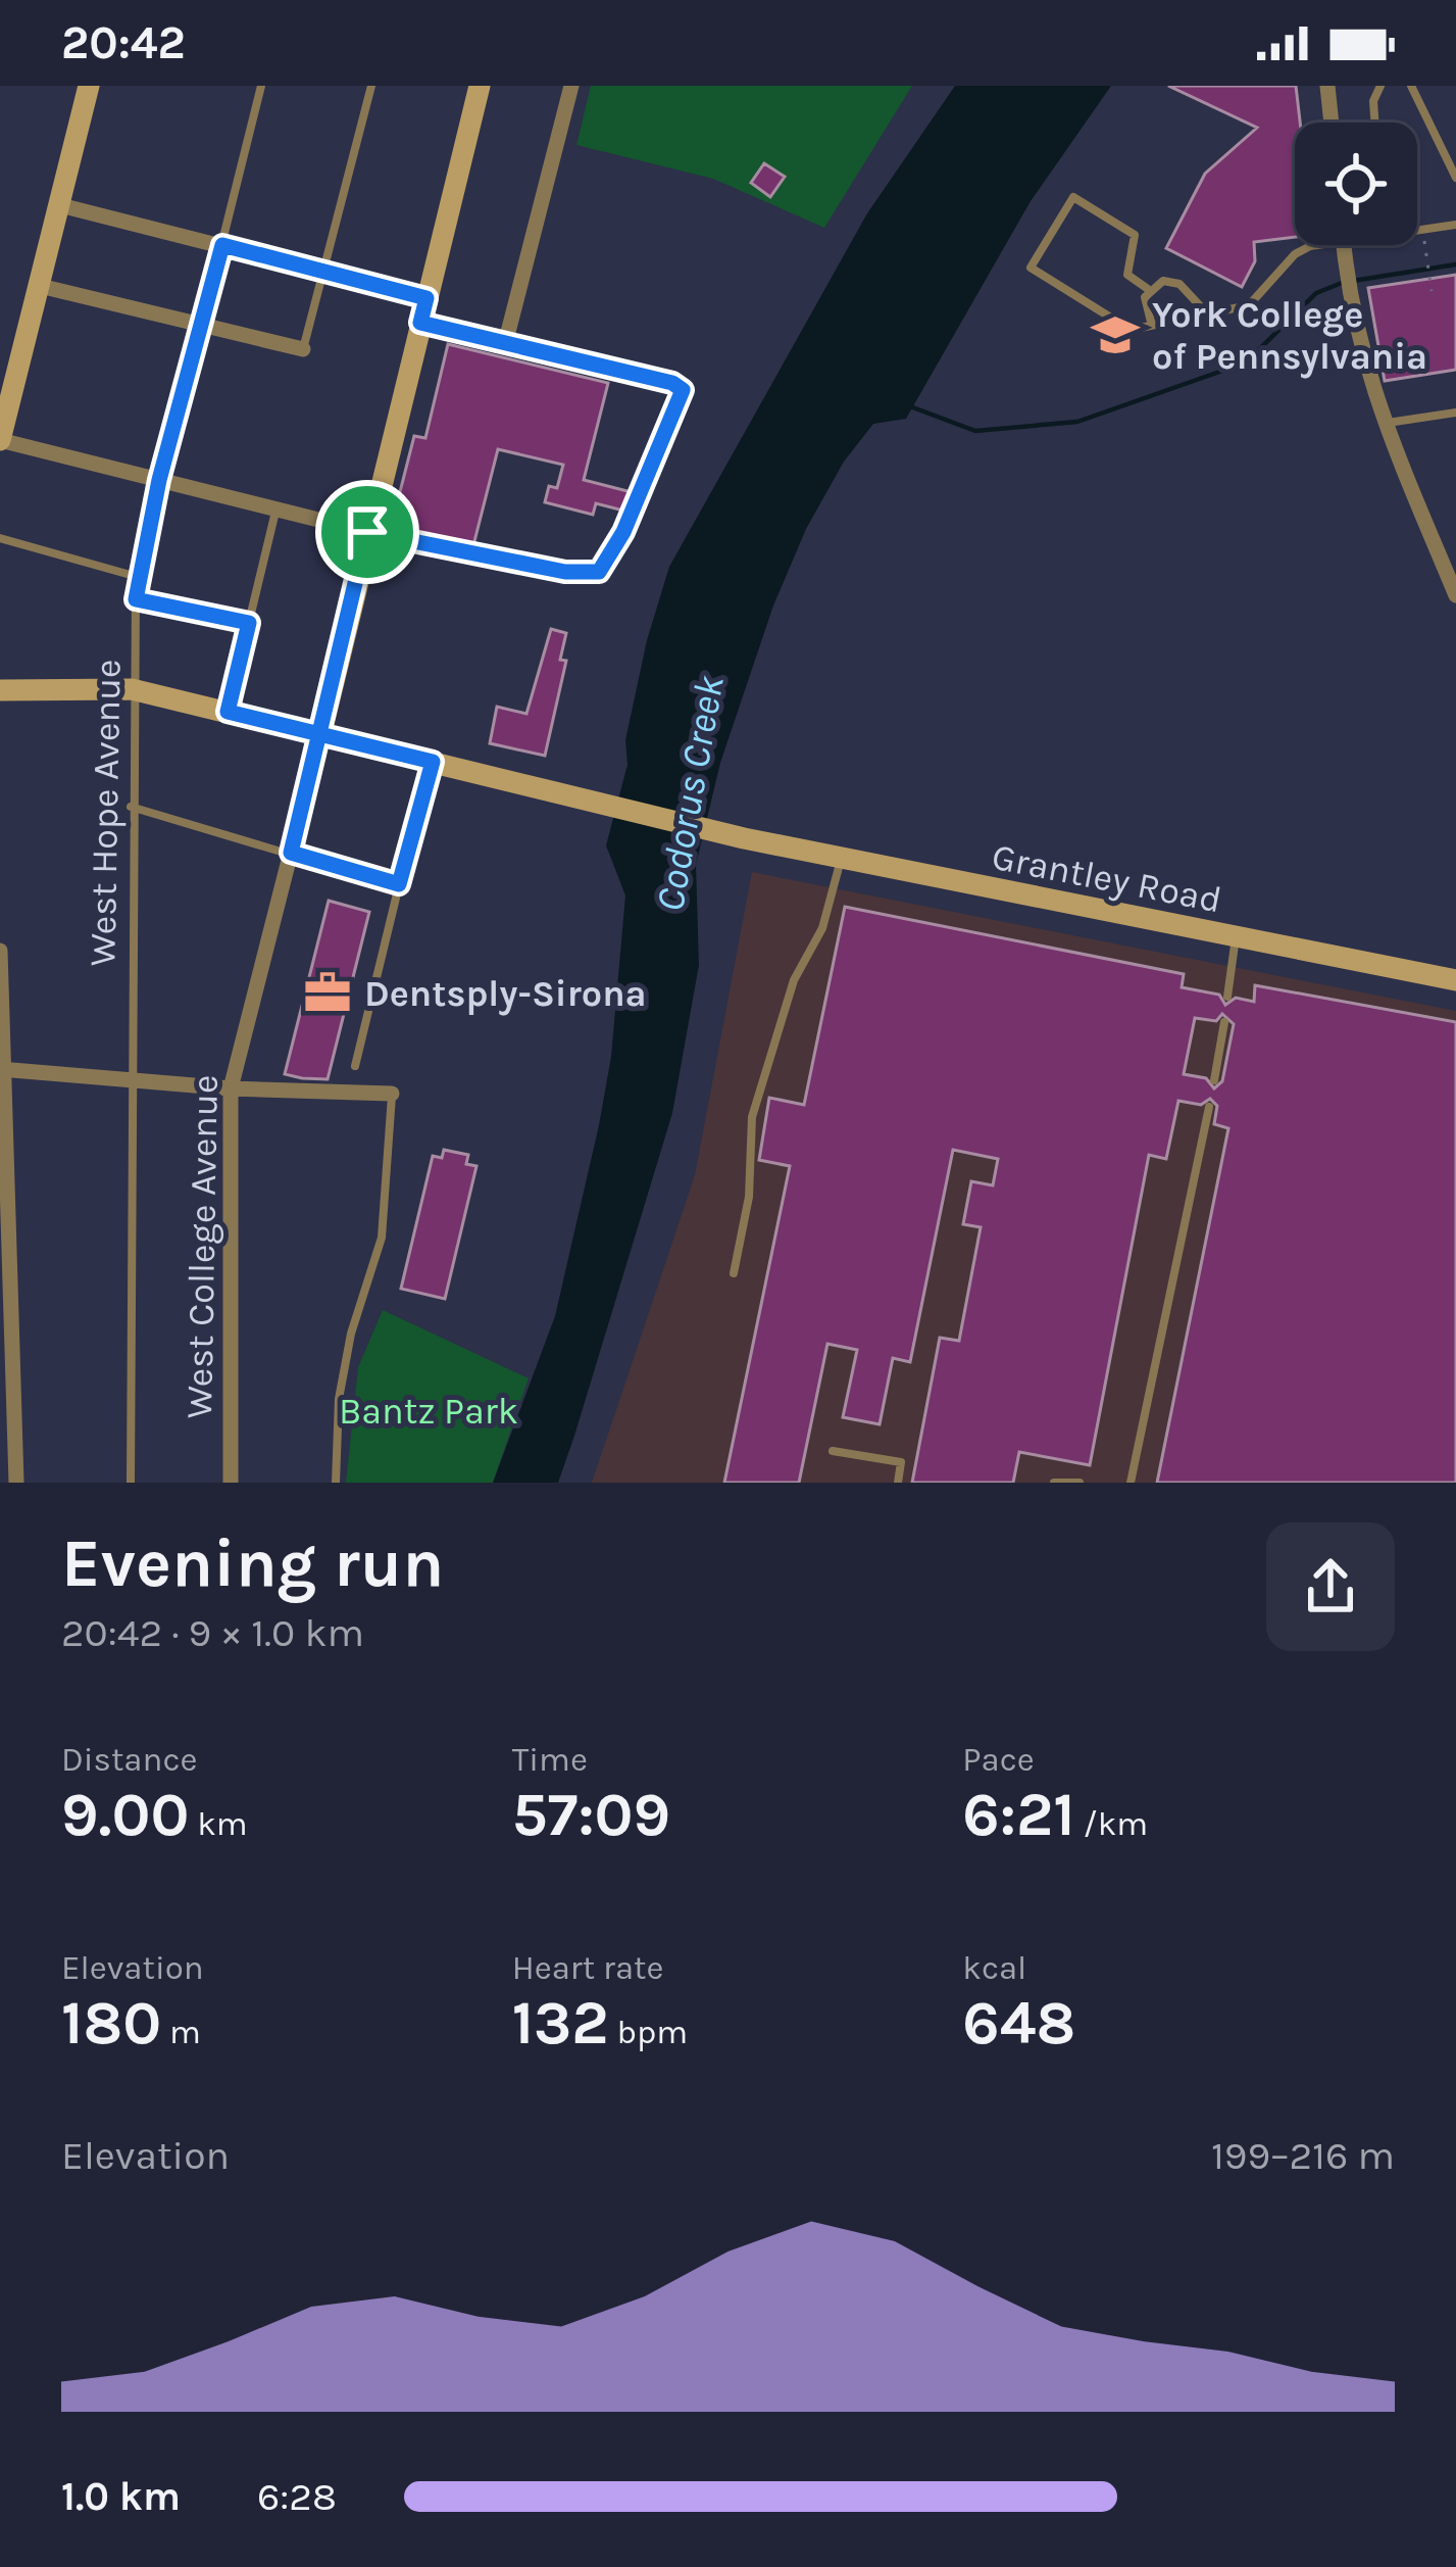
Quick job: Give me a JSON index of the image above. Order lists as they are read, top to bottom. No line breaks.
{"streets":{"street":["Grantley Road","West College Avenue"],"lane":["West Hope Avenue"]},"crossings":[["West Hope Avenue","Grantley Road"],["Grantley Road","West College Avenue"]],"water":["Codorus Creek"],"parks":["Bantz Park"],"places":{"school or university":["York College of Pennsylvania"],"office":["Dentsply-Sirona"]},"page":{"status":"20:42","heading":["Evening run","20:42 · 9 × 1.0 km"],"stats":[["Distance","9.00 km"],["Time","57:09"],["Pace","6:21 /km"],["Elevation","180 m"],["Heart rate","132 bpm"],["kcal","648"]],"chart":["Elevation","199–216 m"],"list":[{"name":"1.0 km","note":"6:28"}]}}
